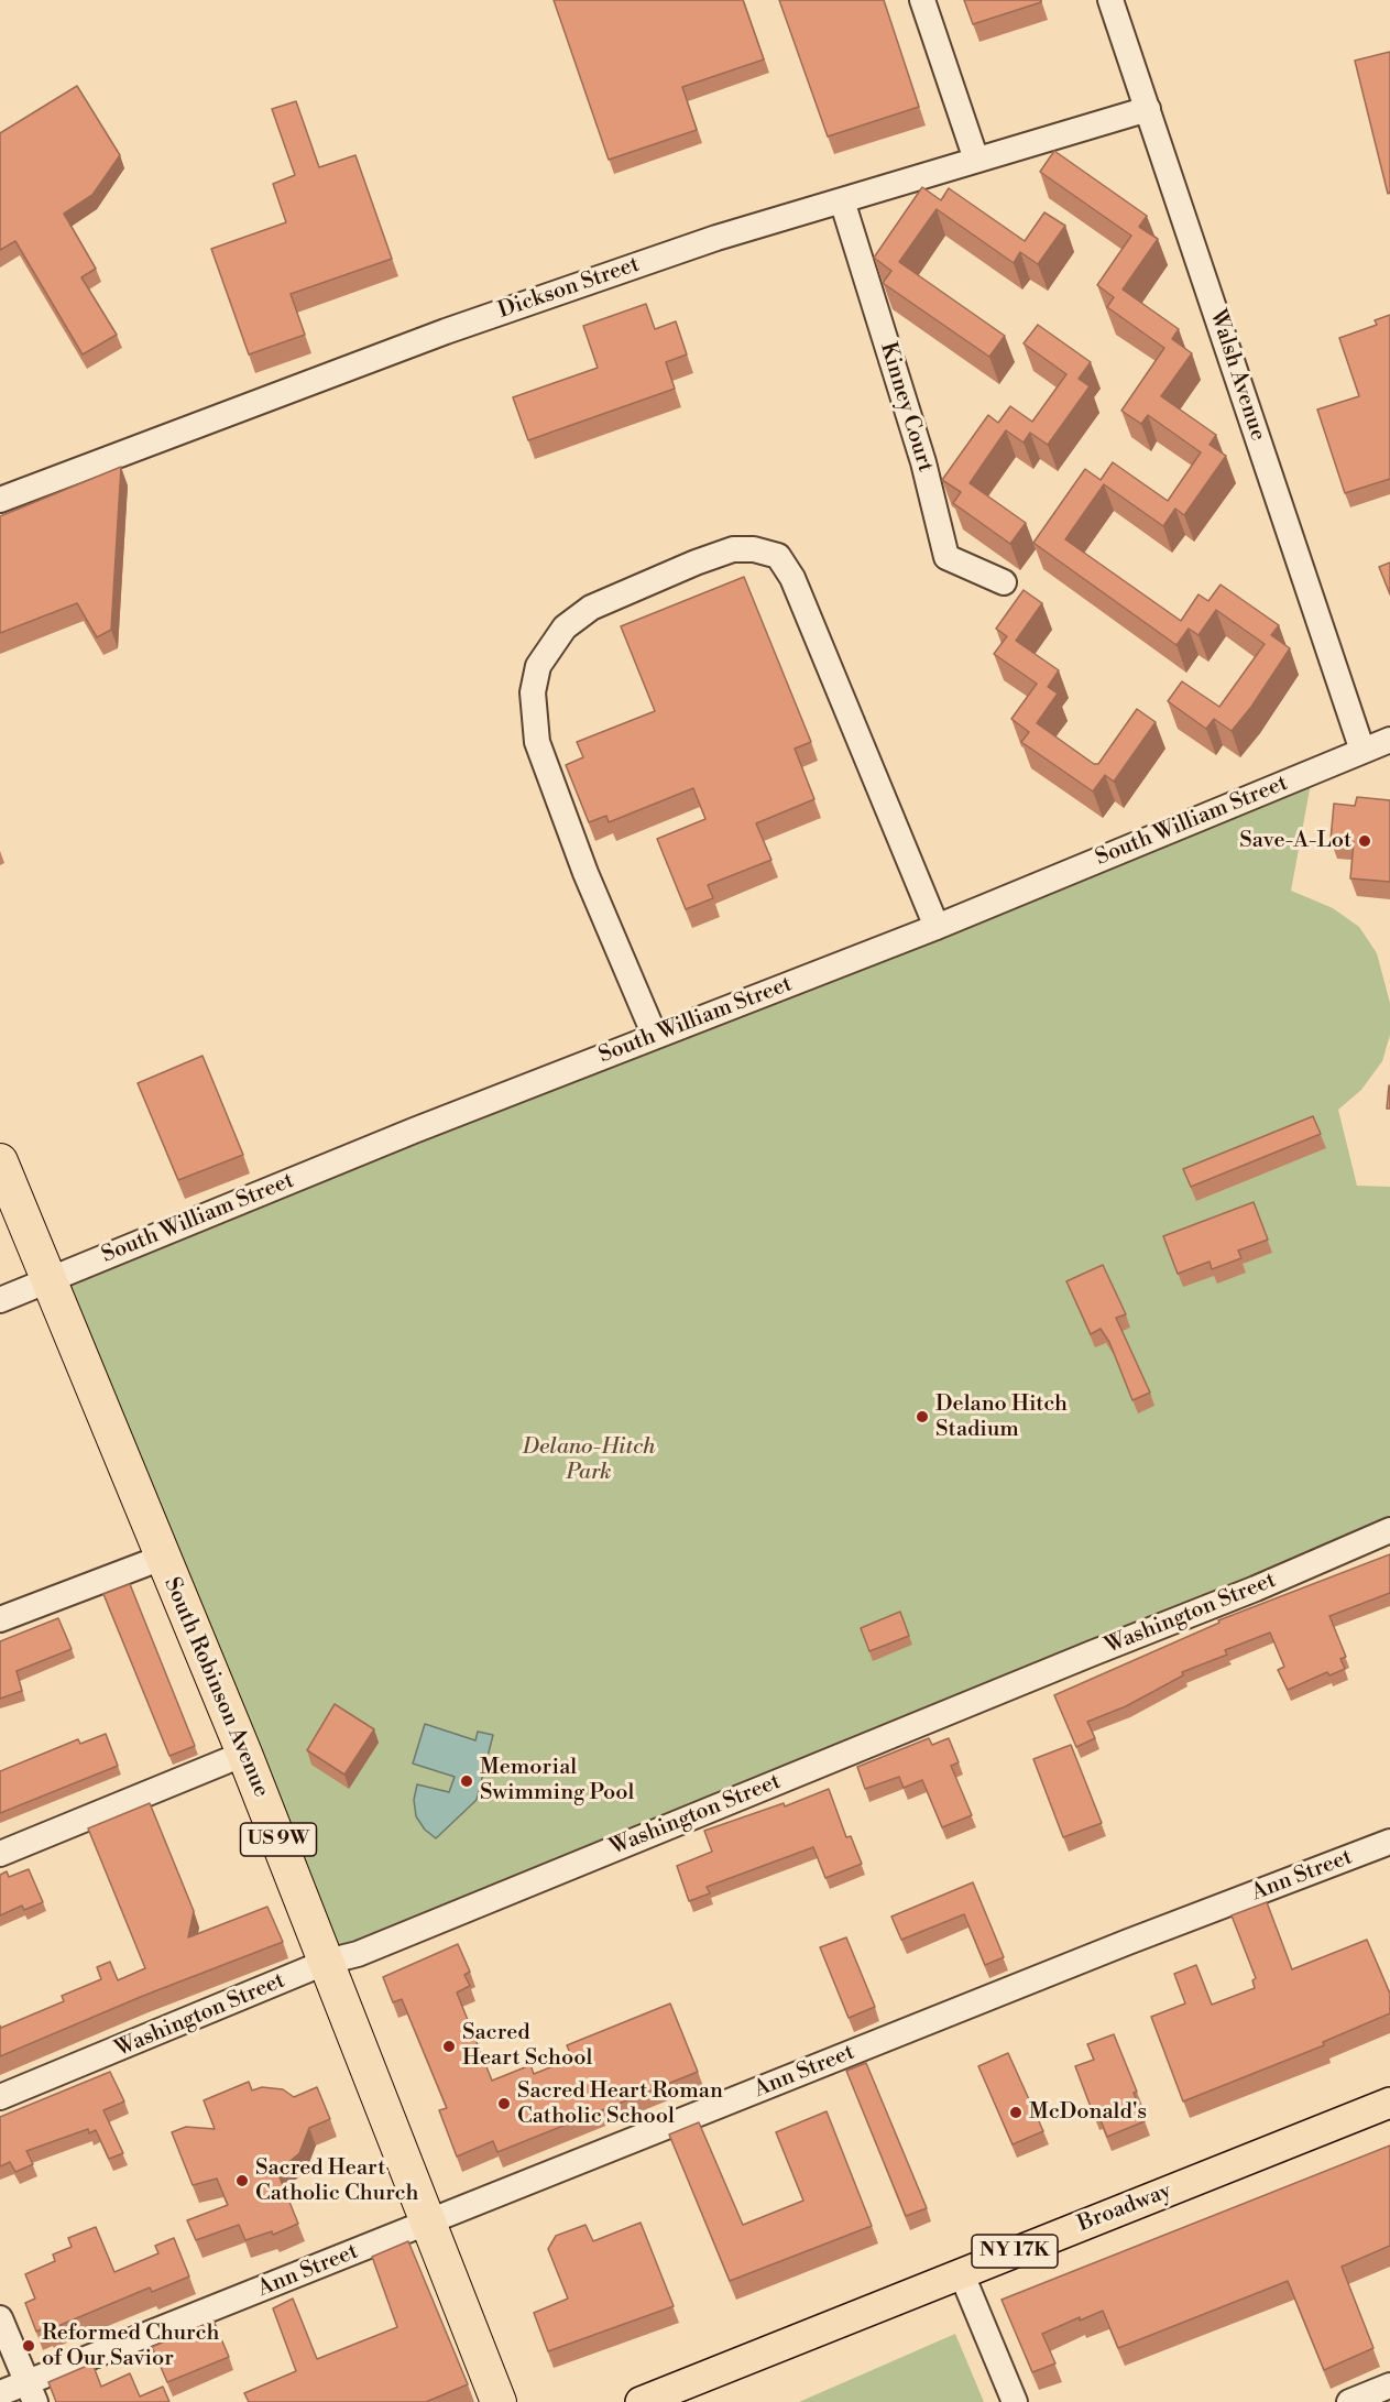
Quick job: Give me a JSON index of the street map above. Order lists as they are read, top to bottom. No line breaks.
{"streets":{"highway":["South Robinson Avenue","US 9W"],"main road":["Broadway","NY 17K"],"street":["Dickson Street","Walsh Avenue","Kinney Court","South William Street","Washington Street","Ann Street"]},"crossings":[["Dickson Street","Walsh Avenue"],["Dickson Street","Kinney Court"],["Walsh Avenue","South William Street"],["South William Street","South Robinson Avenue"],["Washington Street","South Robinson Avenue"],["South Robinson Avenue","Ann Street"]],"parks":["Delano-Hitch Park"],"places":["Save-A-Lot","Delano Hitch Stadium","Memorial Swimming Pool","Sacred Heart School","Sacred Heart Roman Catholic School","McDonald's","Sacred Heart Catholic Church","Reformed Church of Our Savior"]}
